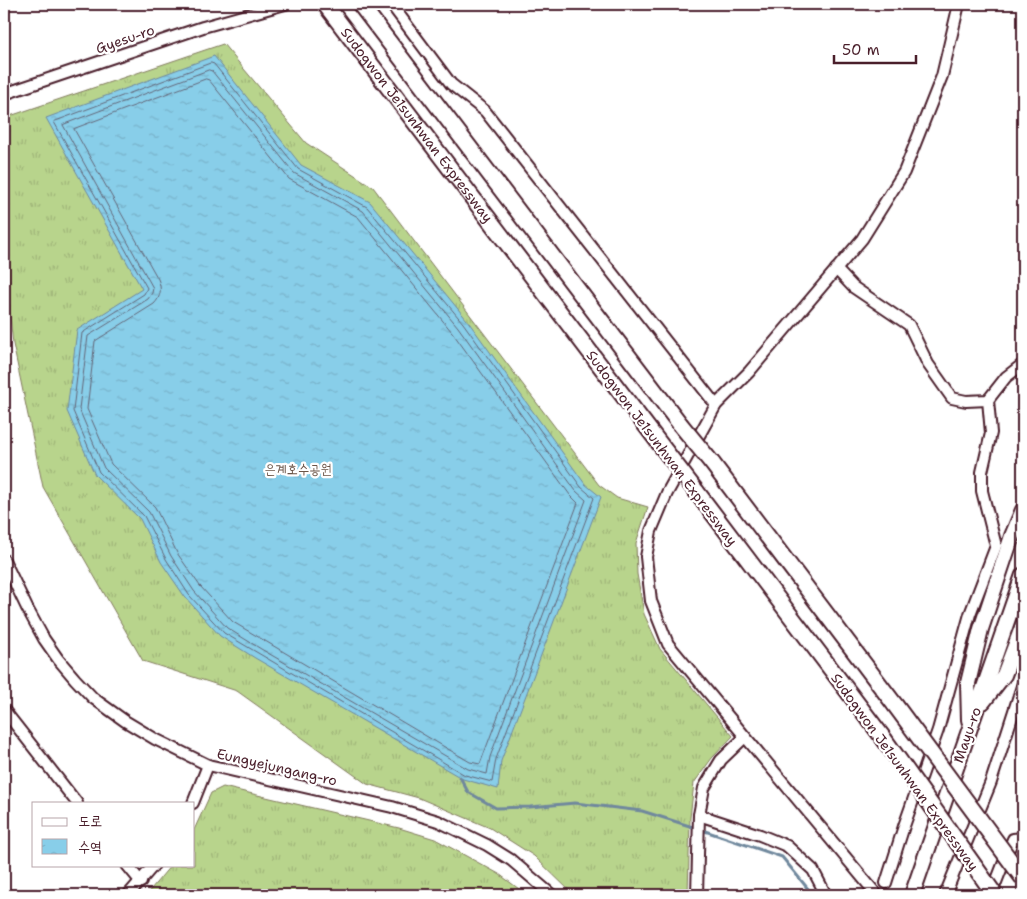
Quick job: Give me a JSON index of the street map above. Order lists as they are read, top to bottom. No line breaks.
{"streets":{"highway":["Sudogwon Je1sunhwan Expressway"],"main road":["Mayu-ro"],"street":["Gyesu-ro","Eungyejungang-ro"]},"parks":["은계호수공원"],"legend":["도로","수역"],"scale_bar":"50 m"}
